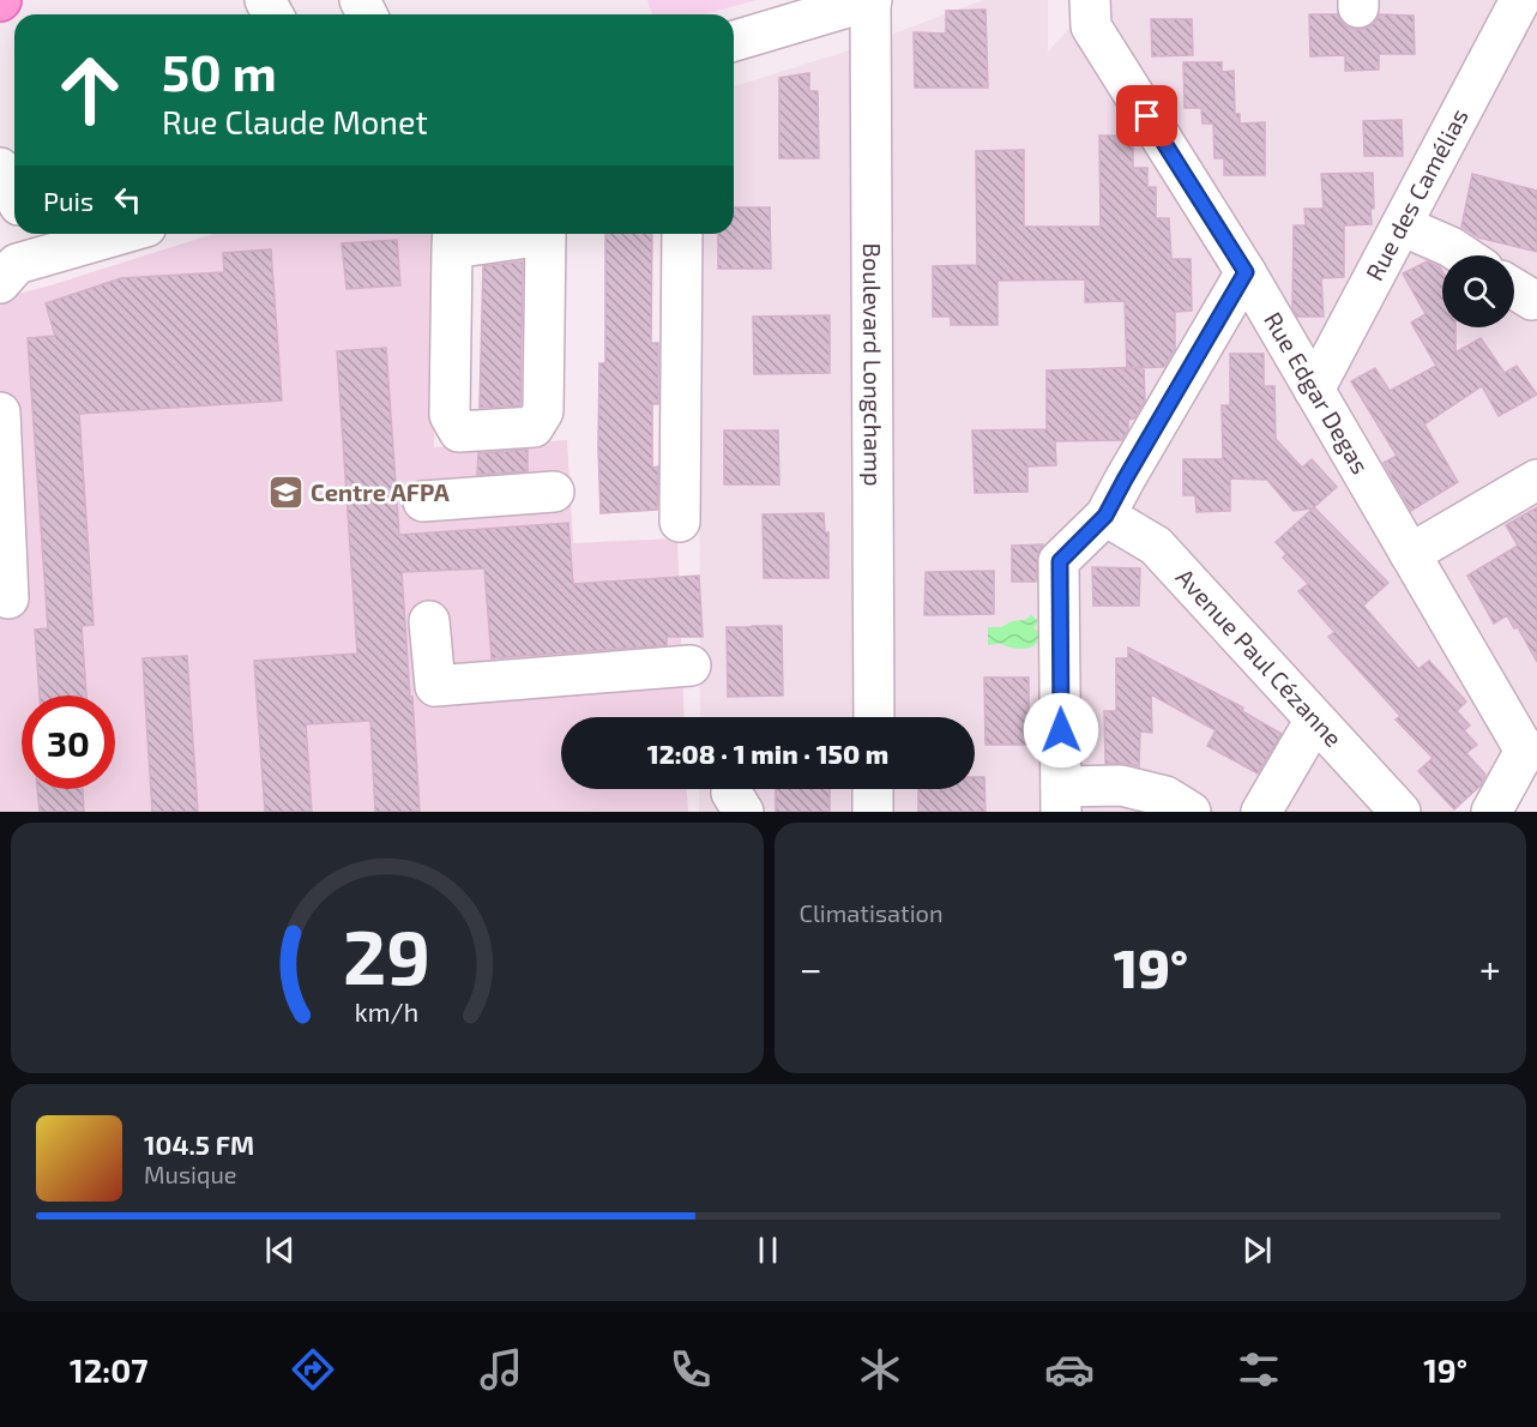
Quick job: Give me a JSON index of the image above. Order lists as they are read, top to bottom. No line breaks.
{"streets":{"street":["Rue des Camélias","Boulevard Longchamp","Rue Edgar Degas","Avenue Paul Cézanne"]},"crossings":[["Rue des Camélias","Rue Edgar Degas"]],"places":{"school or university":["Centre AFPA"]},"page":{"turn":["50 m","Rue Claude Monet"],"then":"Puis","limit":"30","trip":"12:08 · 1 min · 150 m","tile":"Climatisation","heat":["−","19°","+"],"song":["104.5 FM","Musique"],"tabs":["12:07","19°"],"gauge":["29","km/h"]}}
